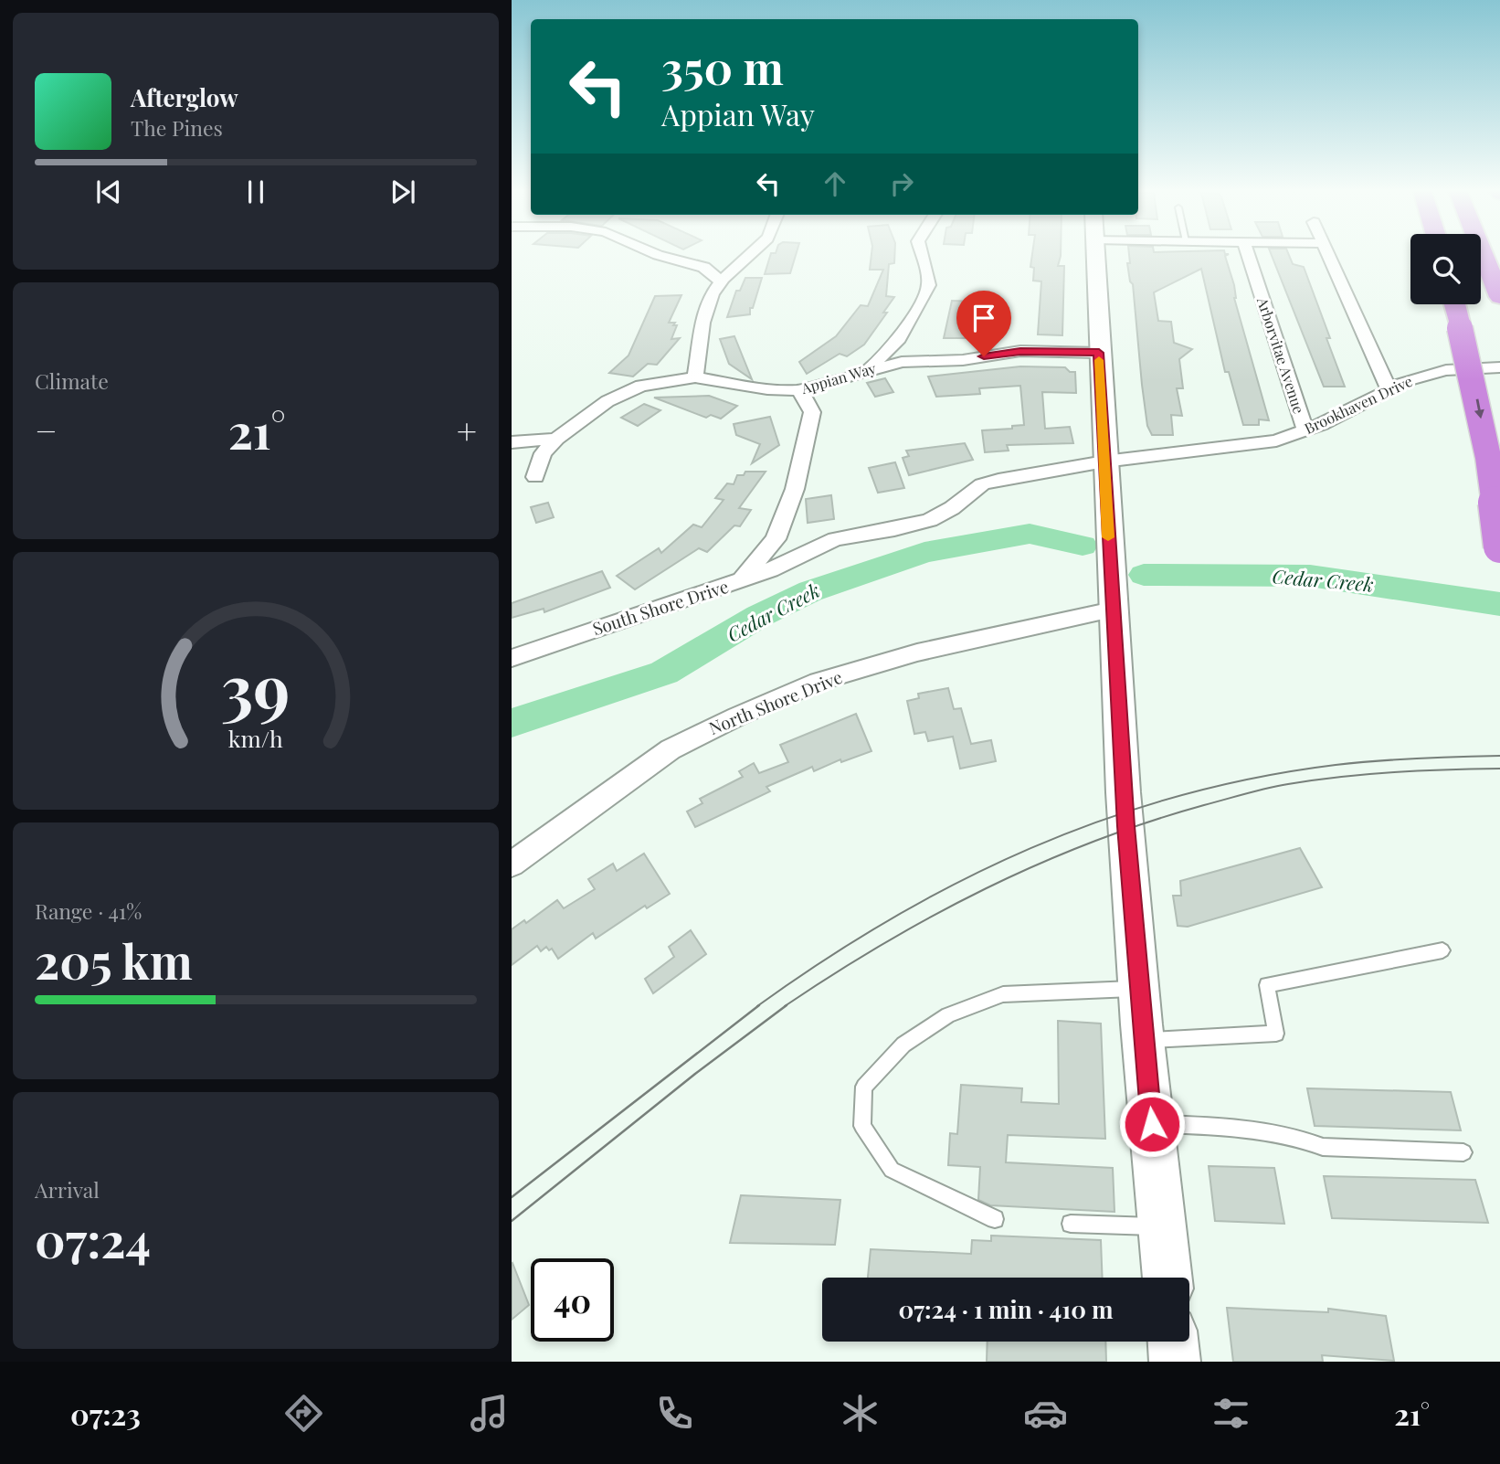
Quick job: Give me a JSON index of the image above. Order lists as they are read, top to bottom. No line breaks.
{"streets":{"street":["Arborvitae Avenue","Appian Way","Brookhaven Drive","South Shore Drive","North Shore Drive"]},"crossings":[["Arborvitae Avenue","Brookhaven Drive"],["Brookhaven Drive","South Shore Drive"]],"water":["Cedar Creek"],"page":{"turn":["350 m","Appian Way"],"song":["Afterglow","The Pines"],"tile":["Climate",["Range · 41%","205 km"],["Arrival","07:24"]],"heat":["−","21°","+"],"limit":"40","trip":"07:24 · 1 min · 410 m","tabs":["07:23","21°"],"gauge":["39","km/h"]}}
